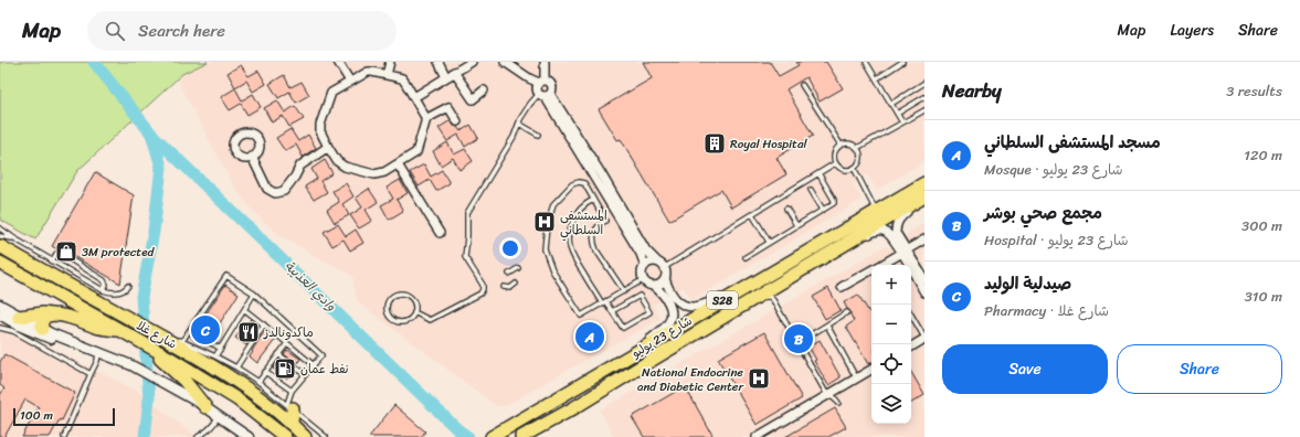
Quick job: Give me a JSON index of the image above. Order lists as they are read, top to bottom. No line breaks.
{"streets":{"main road":["S28","شارع غلا","شارع 23 يوليو"]},"water":["وادي العذيبة"],"places":{"building":["Royal Hospital"],"hospital":["المستشفى السلطاني","National Endocrine and Diabetic Center"],"shop":["3M protected"],"restaurant":["ماكدونالدز"],"fuel station":["نفط عمان"]},"scale_bar":"100 m","page":{"header":"Map","search":"Search here","nav":["Map","Layers","Share"],"heading":["Nearby","3 results"],"list":[{"mark":"A","name":"مسجد المستشفى السلطاني","note":"Mosque · شارع 23 يوليو","value":"120 m"},{"mark":"B","name":"مجمع صحي بوشر","note":"Hospital · شارع 23 يوليو","value":"300 m"},{"mark":"C","name":"صيدلية الوليد","note":"Pharmacy · شارع غلا","value":"310 m"}],"map_buttons":["+","−"],"pins":["C","A","B"],"buttons":["Save","Share"],"scale":"100 m"}}
